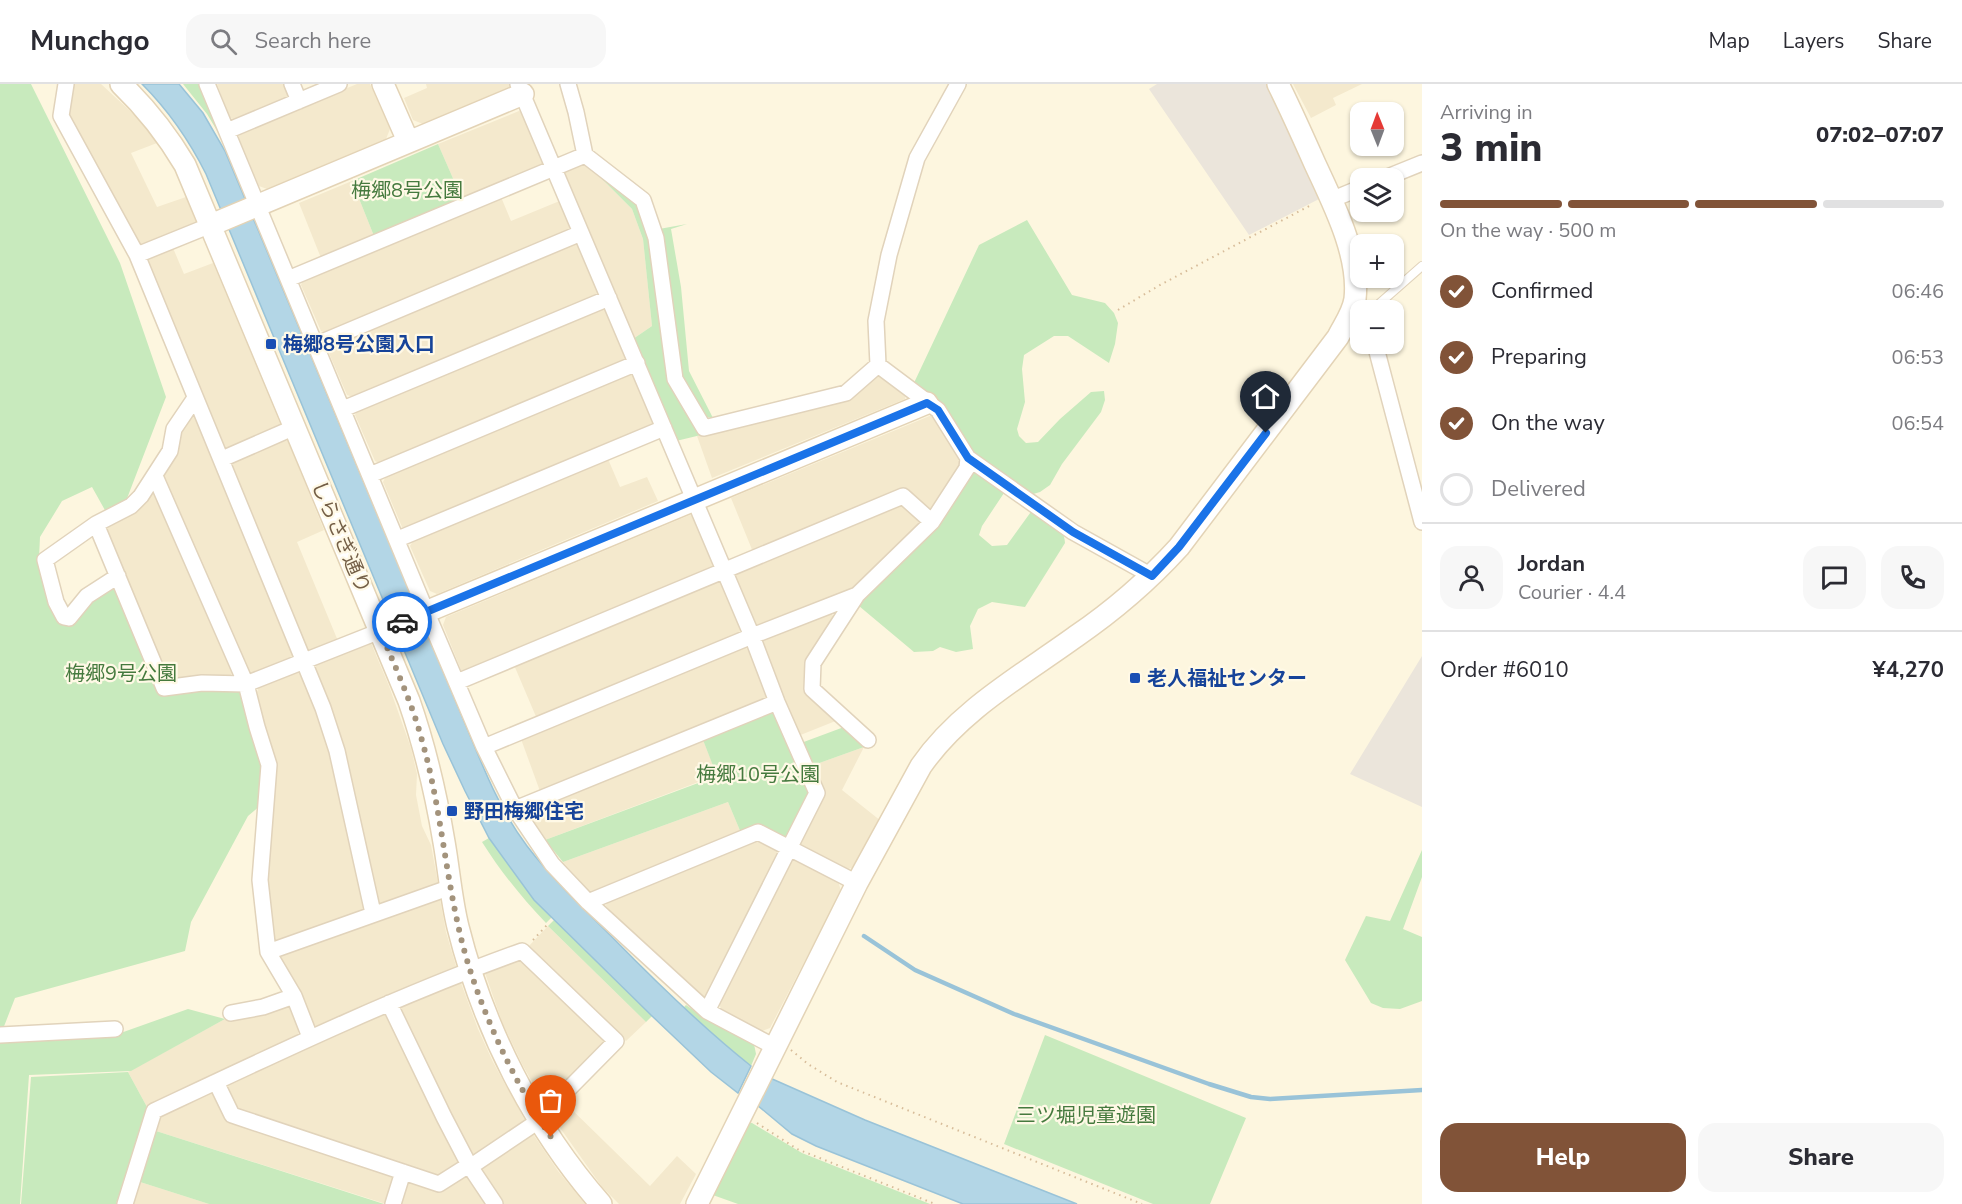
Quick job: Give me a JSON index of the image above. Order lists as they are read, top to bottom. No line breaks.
{"streets":{"street":["しらさぎ通り"]},"parks":["梅郷8号公園","梅郷9号公園","梅郷10号公園","三ツ堀児童遊園"],"places":{"transit":["梅郷8号公園入口","老人福祉センター","野田梅郷住宅"]},"north":"top","page":{"header":"Munchgo","search":"Search here","nav":["Map","Layers","Share"],"heading":["3 min","Arriving in","07:02–07:07"],"panel":["Jordan","Courier · 4.4","Order #6010","¥4,270"],"map_buttons":["+","−"],"bar":"On the way · 500 m","list":[["Confirmed","06:46"],["Preparing","06:53"],["On the way","06:54"],"Delivered"],"buttons":["Help","Share"]}}
